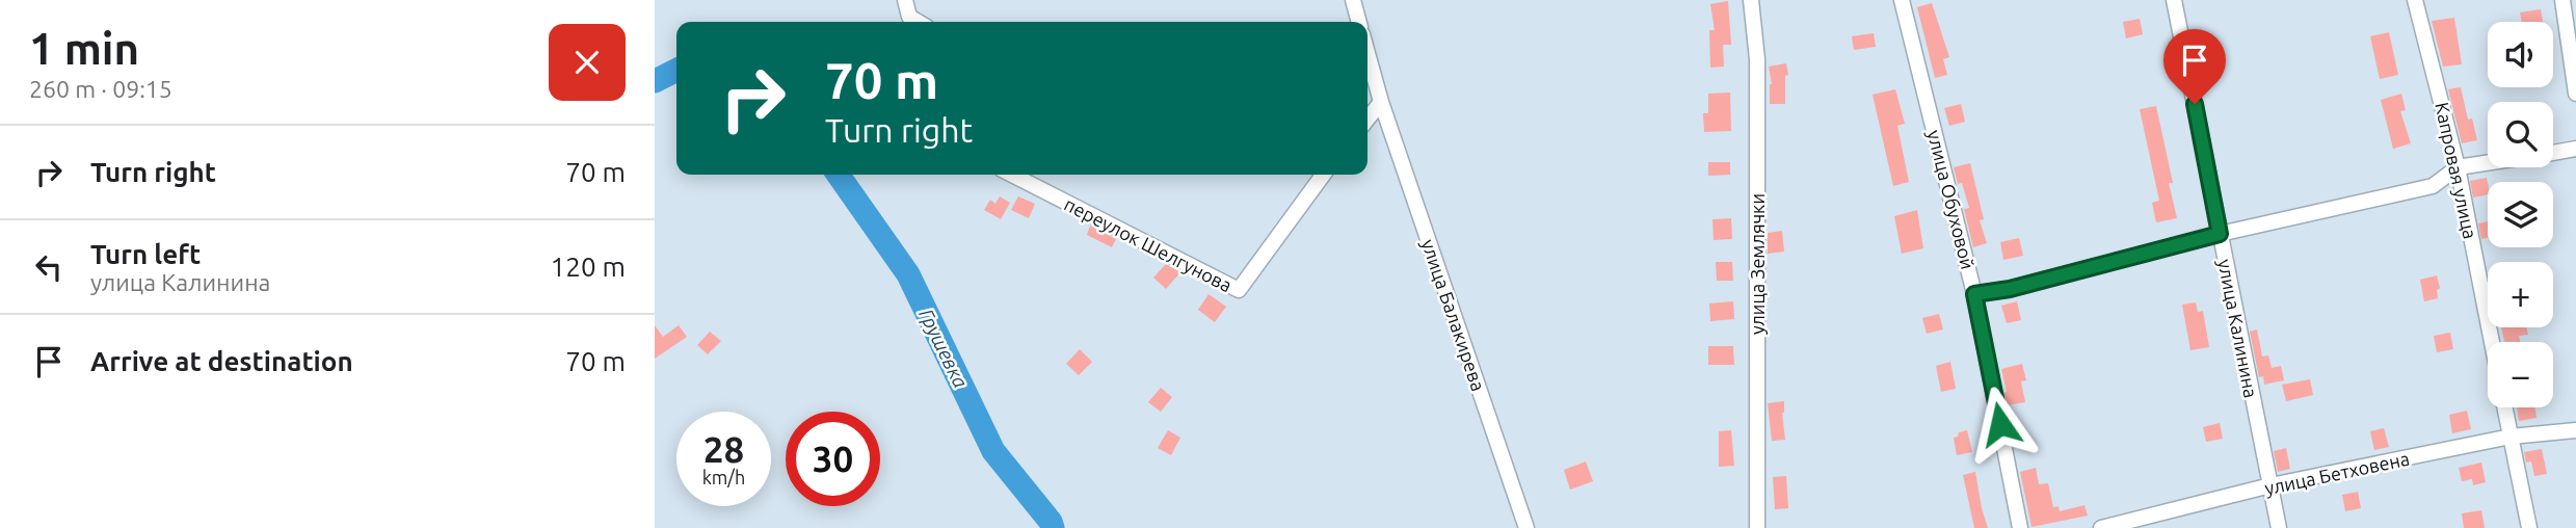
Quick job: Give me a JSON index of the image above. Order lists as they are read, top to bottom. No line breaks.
{"streets":{"street":["Капровая улица","улица Обуховой","переулок Шелгунова","улица Землячки","улица Балакирева","улица Калинина","улица Бетховена"]},"crossings":[["улица Калинина","улица Бетховена"]],"water":["Грушевка"],"page":{"heading":["1 min","260 m · 09:15"],"map_buttons":["+","−"],"turn":["70 m","Turn right"],"list":[{"name":"Turn right","value":"70 m"},{"name":"Turn left","note":"улица Калинина","value":"120 m"},{"name":"Arrive at destination","value":"70 m"}],"speed":"28 km/h","limit":"30"}}
